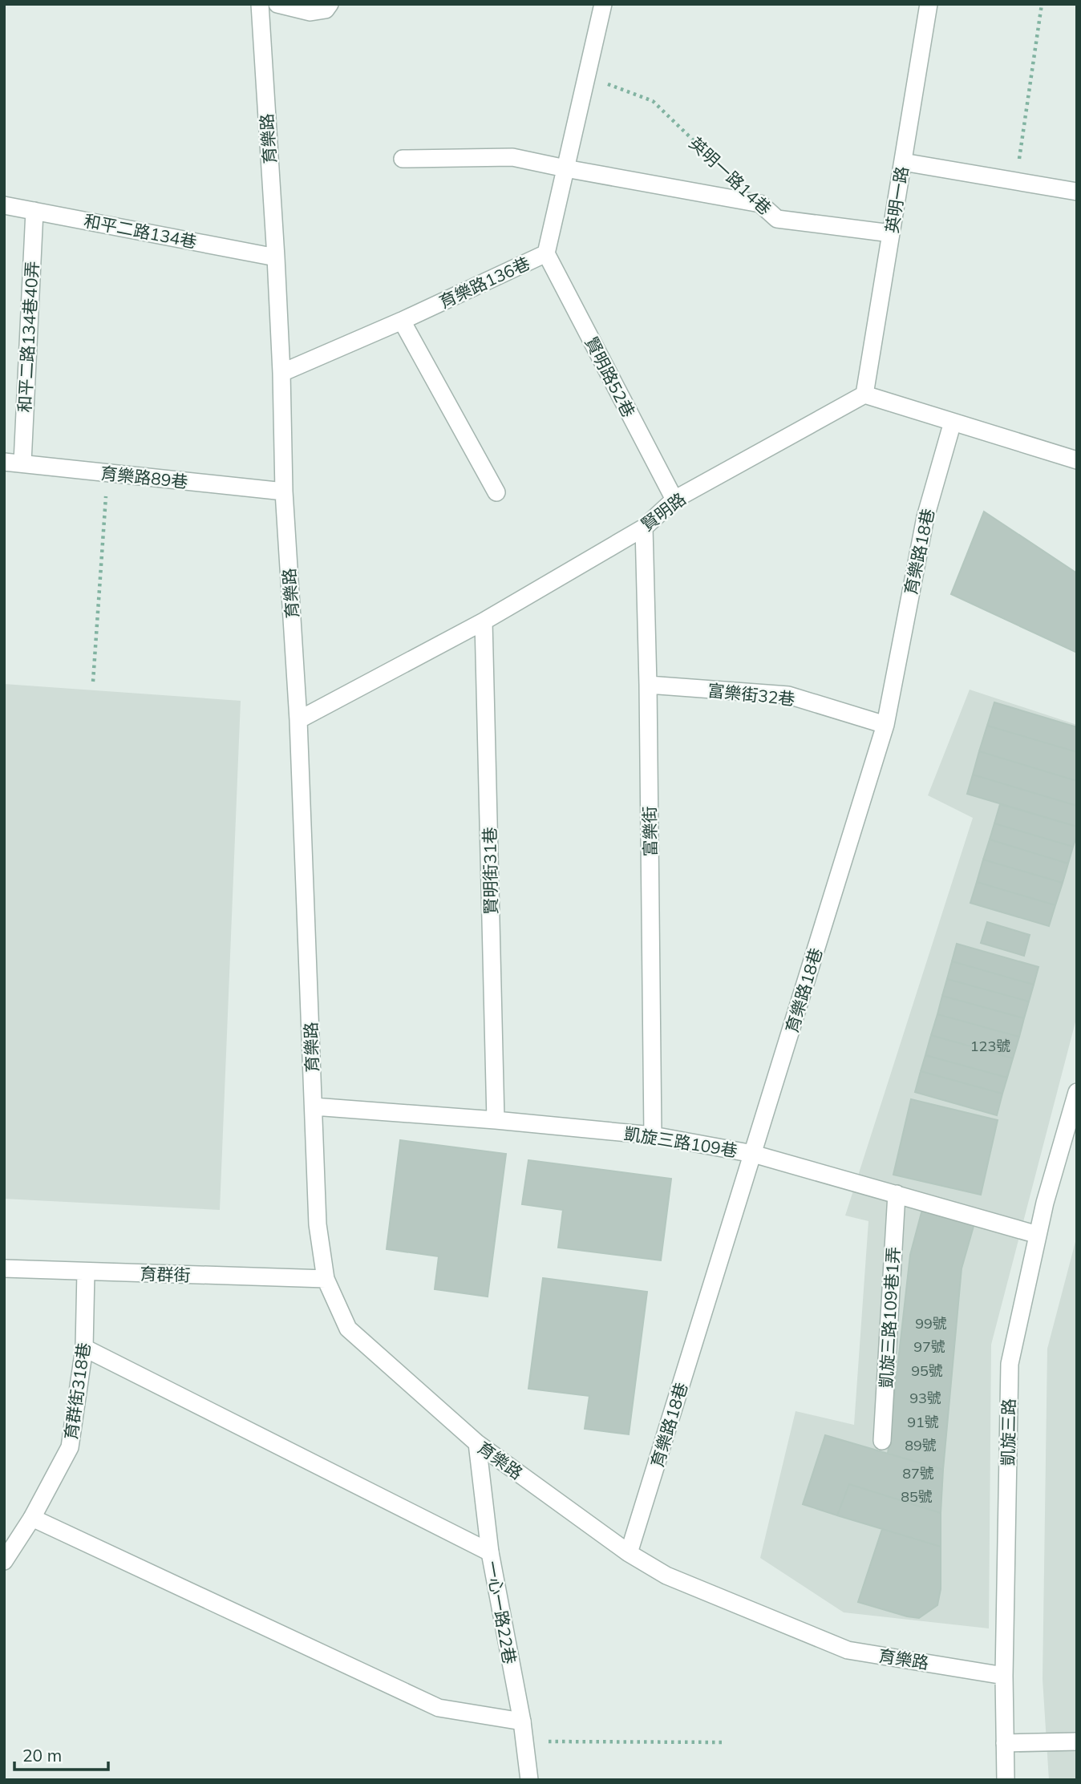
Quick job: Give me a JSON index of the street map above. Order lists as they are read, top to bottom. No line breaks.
{"streets":{"street":["育樂路","英明一路14巷","英明一路","和平二路134巷","育樂路136巷","和平二路134巷40弄","賢明路52巷","育樂路89巷","賢明路","育樂路18巷","富樂街32巷","富樂街","賢明街31巷","凱旋三路109巷","育群街","凱旋三路109巷1弄","育群街318巷","凱旋三路","一心一路22巷"]},"crossings":[["育樂路","和平二路134巷"],["育樂路","育樂路136巷"],["育樂路","育樂路89巷"],["育樂路","賢明路"],["育樂路","育樂路18巷"],["育樂路","凱旋三路109巷"],["育樂路","育群街"],["育樂路","凱旋三路"],["育樂路","一心一路22巷"],["英明一路14巷","英明一路"],["英明一路14巷","育樂路136巷"],["英明一路","賢明路"],["和平二路134巷","和平二路134巷40弄"],["育樂路136巷","賢明路52巷"],["和平二路134巷40弄","育樂路89巷"],["賢明路52巷","賢明路"],["賢明路","富樂街"],["賢明路","賢明街31巷"],["育樂路18巷","富樂街32巷"],["育樂路18巷","凱旋三路109巷"],["富樂街32巷","富樂街"],["富樂街","凱旋三路109巷"],["賢明街31巷","凱旋三路109巷"],["凱旋三路109巷","凱旋三路109巷1弄"],["凱旋三路109巷","凱旋三路"],["育群街","育群街318巷"]],"house_numbers":["123號","99號","97號","95號","93號","91號","89號","87號","85號"],"scale_bar":"20 m"}
